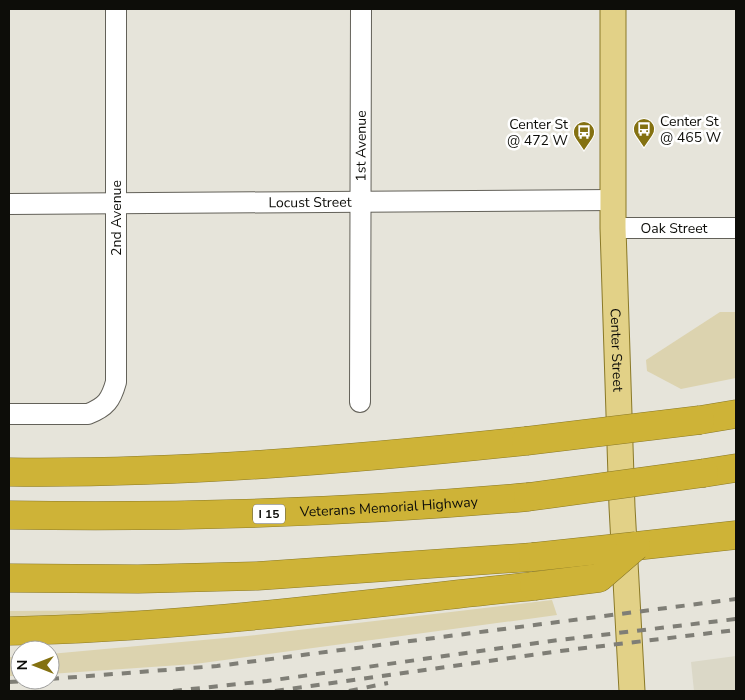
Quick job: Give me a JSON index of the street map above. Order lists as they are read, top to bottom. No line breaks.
{"streets":{"highway":["Veterans Memorial Highway","I 15"],"main road":["Center Street"],"street":["1st Avenue","Locust Street","2nd Avenue","Oak Street"]},"crossings":[["1st Avenue","Locust Street"],["Locust Street","2nd Avenue"],["Locust Street","Center Street"],["Oak Street","Center Street"]],"places":{"bus stop":["Center St @ 465 W","Center St @ 472 W"]},"north":"left"}
